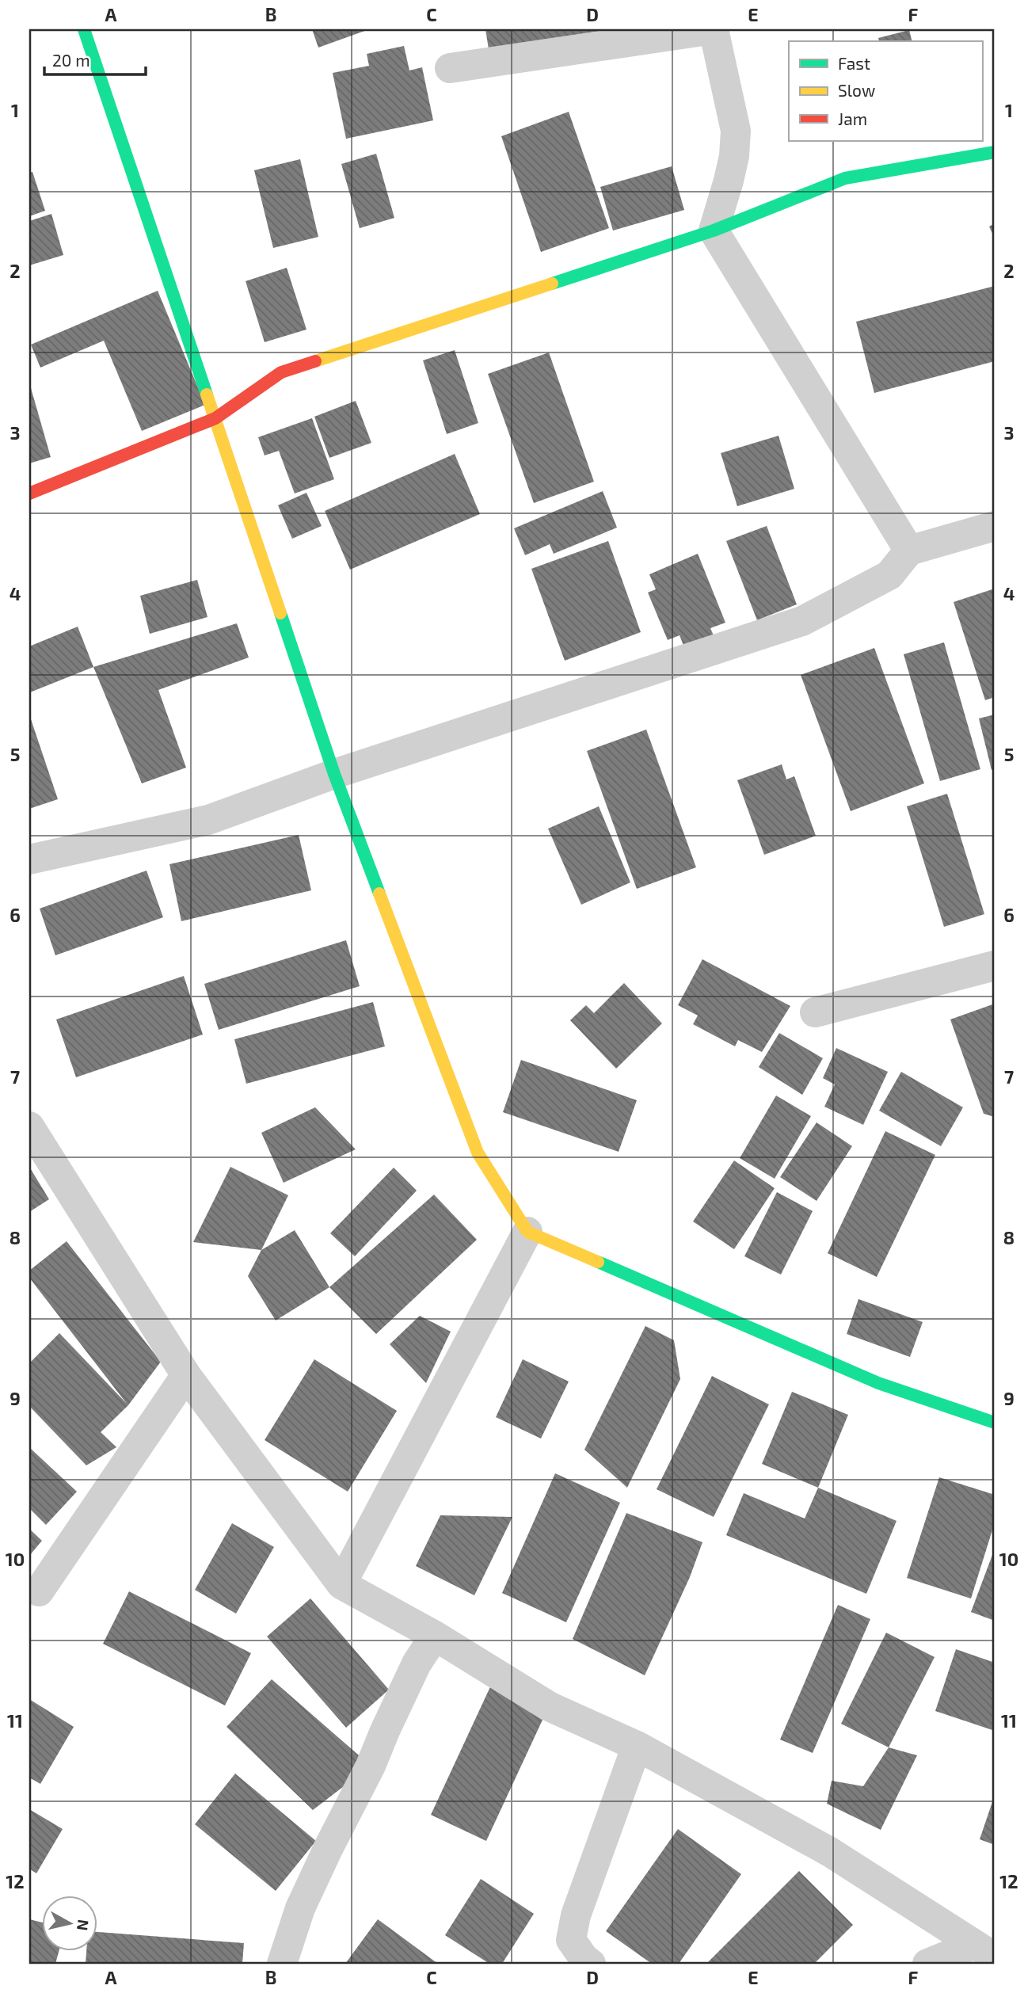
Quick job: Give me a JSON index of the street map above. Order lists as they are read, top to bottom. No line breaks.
{"legend":["Fast","Slow","Jam"],"scale_bar":"20 m","north":"right","grid":{"columns":["A","B","C","D","E","F"],"rows":["1","2","3","4","5","6","7","8","9","10","11","12"]}}
